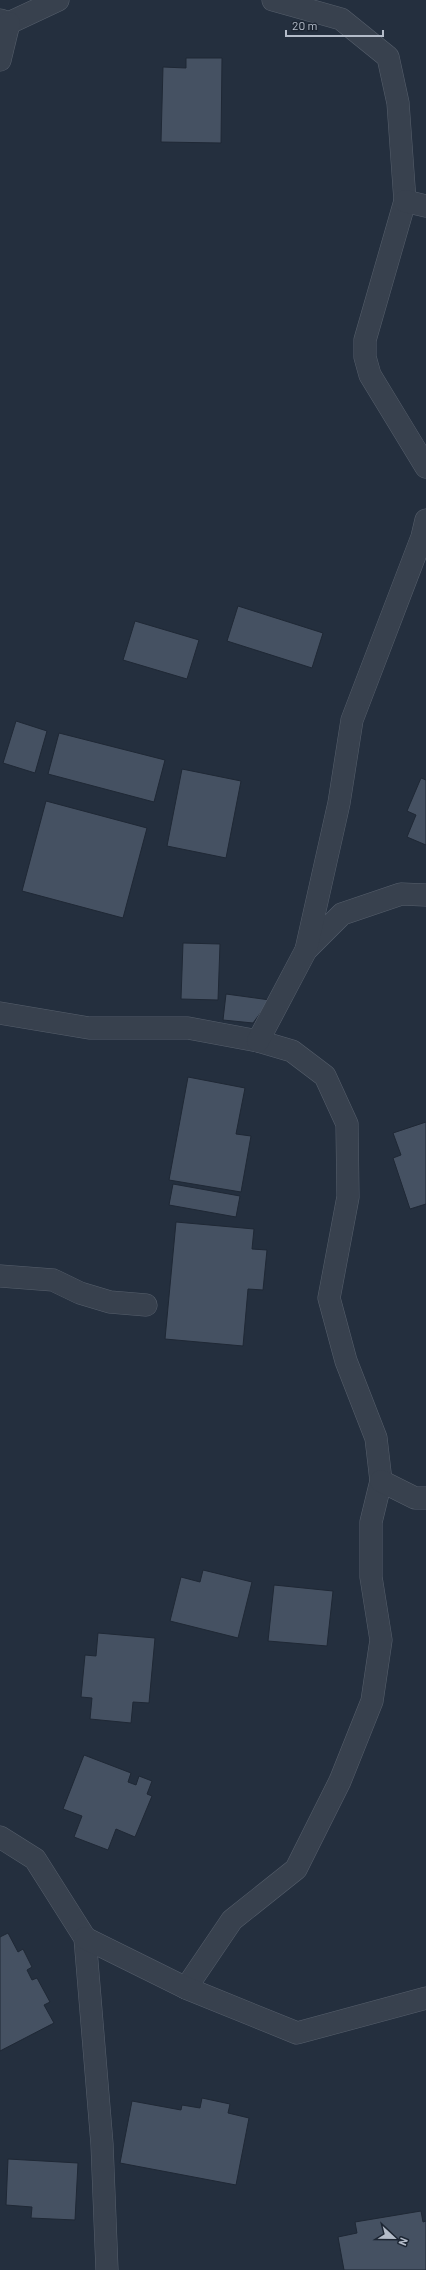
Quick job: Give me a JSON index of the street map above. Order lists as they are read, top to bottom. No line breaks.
{"scale_bar":"20 m","north":"right"}
